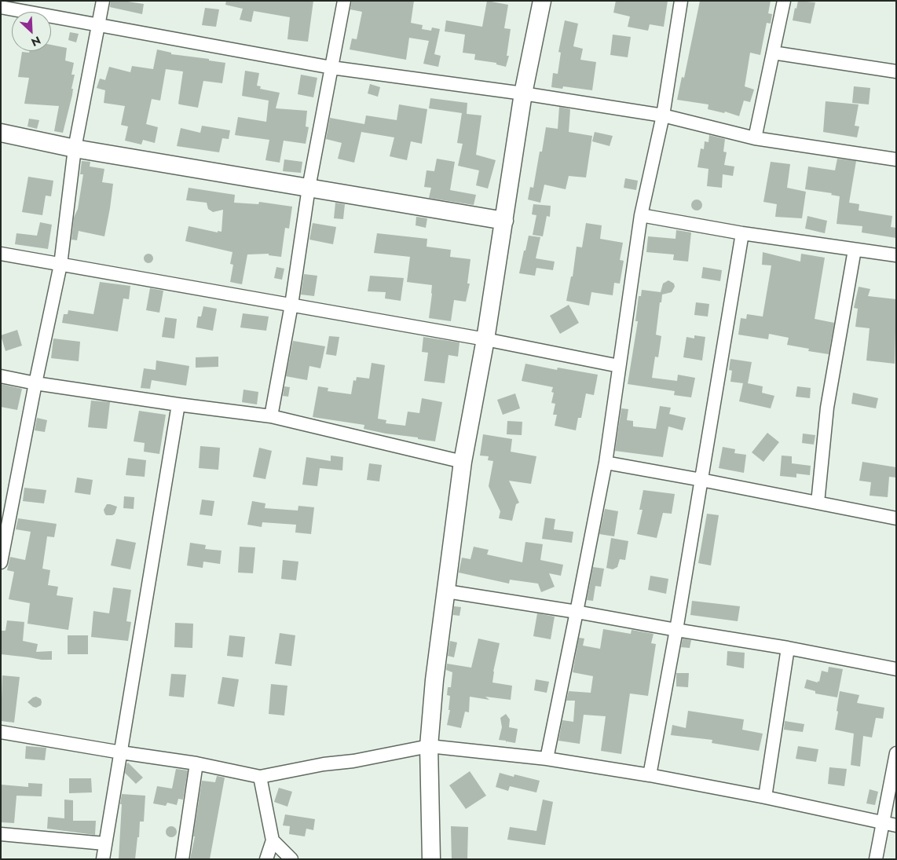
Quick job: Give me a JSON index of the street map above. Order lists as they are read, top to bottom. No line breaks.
{"north":"bottom right"}
